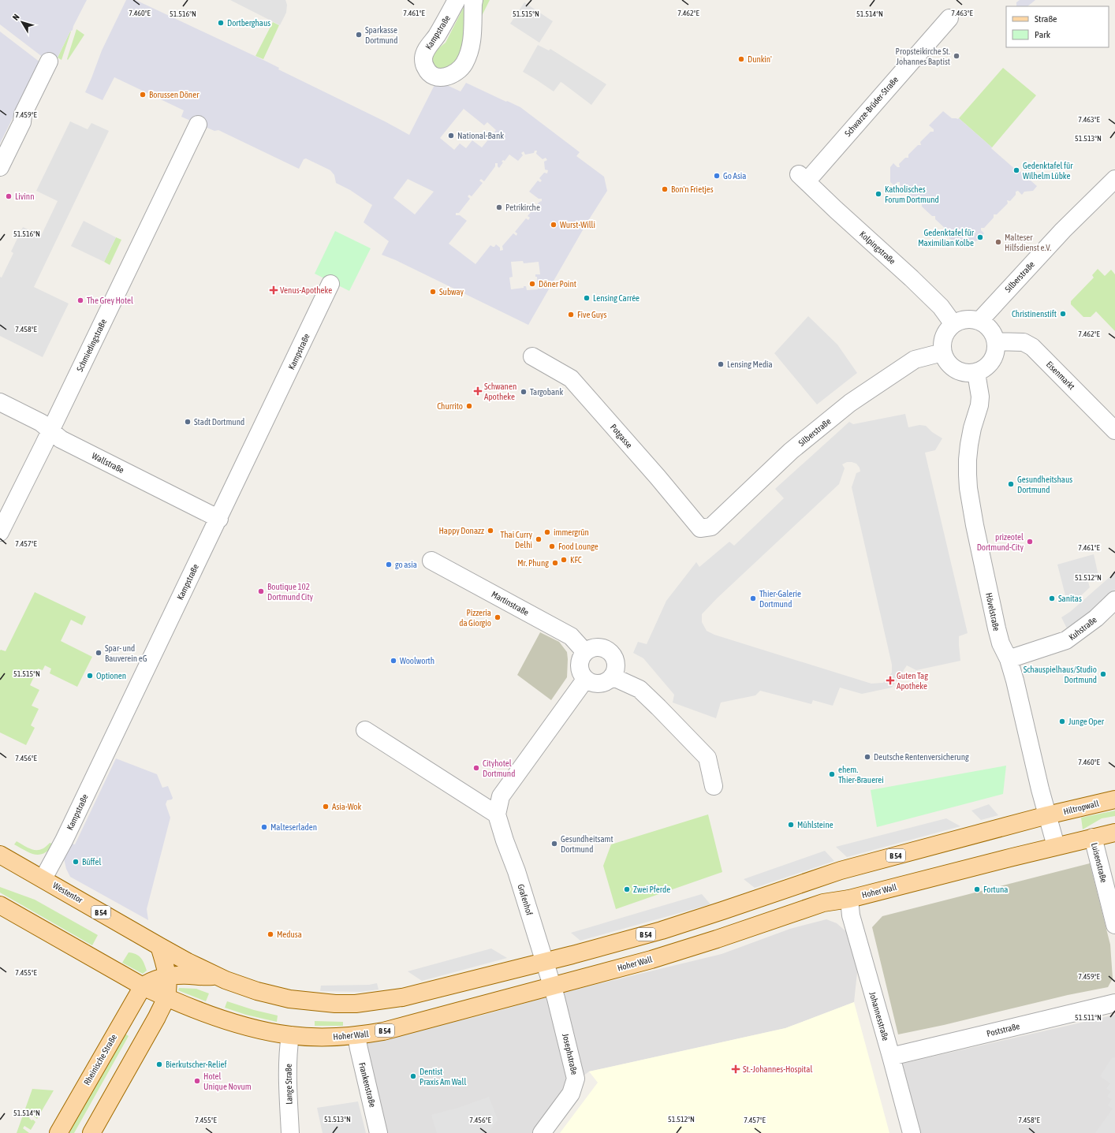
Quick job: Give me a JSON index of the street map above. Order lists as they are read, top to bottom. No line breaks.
{"streets":{"main road":["Hiltropwall","B 54","Hoher Wall","Westentor","Rheinische Straße"],"street":["Kampstraße","Schwarze-Brüder-Straße","Kolpingstraße","Silberstraße","Schmiedingstraße","Eisenmarkt","Potgasse","Wallstraße","Martinstraße","Hövelstraße","Kuhstraße","Luisenstraße","Grafenhof","Johannesstraße","Poststraße","Josephstraße","Lange Straße","Frankenstraße"]},"crossings":[["Kampstraße","Wallstraße"],["Kampstraße","Westentor"],["Schwarze-Brüder-Straße","Kolpingstraße"],["Kolpingstraße","Silberstraße"],["Kolpingstraße","Eisenmarkt"],["Kolpingstraße","Hövelstraße"],["Silberstraße","Eisenmarkt"],["Silberstraße","Potgasse"],["Silberstraße","Hövelstraße"],["Schmiedingstraße","Wallstraße"],["Eisenmarkt","Hövelstraße"],["Martinstraße","Grafenhof"],["Hövelstraße","Kuhstraße"],["Hövelstraße","Hiltropwall"],["Hövelstraße","B 54"],["Hövelstraße","Hoher Wall"],["Hiltropwall","B 54"],["B 54","Luisenstraße"],["B 54","Hoher Wall"],["B 54","Westentor"],["B 54","Grafenhof"],["B 54","Rheinische Straße"],["Hoher Wall","Grafenhof"],["Hoher Wall","Johannesstraße"],["Hoher Wall","Josephstraße"],["Hoher Wall","Lange Straße"],["Hoher Wall","Frankenstraße"],["Westentor","Grafenhof"],["Grafenhof","Josephstraße"],["Johannesstraße","Poststraße"]],"places":{"other":["Dortberghaus","Sparkasse Dortmund","Propsteikirche St. Johannes Baptist","Dunkin'","Borussen Döner","National-Bank","Gedenktafel für Wilhelm Lübke","Go Asia","Bon'n Frietjes","Katholisches Forum Dortmund","Livinn","Petrikirche","Wurst-Willi","Gedenktafel für Maximilian Kolbe","Malteser Hilfsdienst e.V.","Döner Point","Subway","Lensing Carrée","The Grey Hotel","Christinenstift","Five Guys","Lensing Media","Targobank","Churrito","Stadt Dortmund","Gesundheitshaus Dortmund","Happy Donazz","immergrün","Thai Curry Delhi","prizeotel Dortmund-City","Food Lounge","KFC","Mr. Phung","go asia","Boutique 102 Dortmund City","Thier-Galerie Dortmund","Sanitas","Pizzeria da Giorgio","Spar- und Bauverein eG","Woolworth","Schauspielhaus/Studio Dortmund","Optionen","Junge Oper","Deutsche Rentenversicherung","Cityhotel Dortmund","ehem. Thier-Brauerei","Asia-Wok","Mühlsteine","Malteserladen","Gesundheitsamt Dortmund","Büffel","Zwei Pferde","Fortuna","Medusa","Bierkutscher-Relief","Dentist Praxis Am Wall","Hotel Unique Novum"],"health":["Venus-Apotheke","Schwanen Apotheke","Guten Tag Apotheke","St.-Johannes-Hospital"]},"legend":["Straße","Park"],"north":"top left","coordinates":["7.460°E","7.461°E","7.462°E","7.463°E","51.516°N","51.515°N","51.514°N","7.459°E","51.513°N","7.458°E","7.457°E","51.512°N","7.456°E","7.455°E","51.511°N"]}
